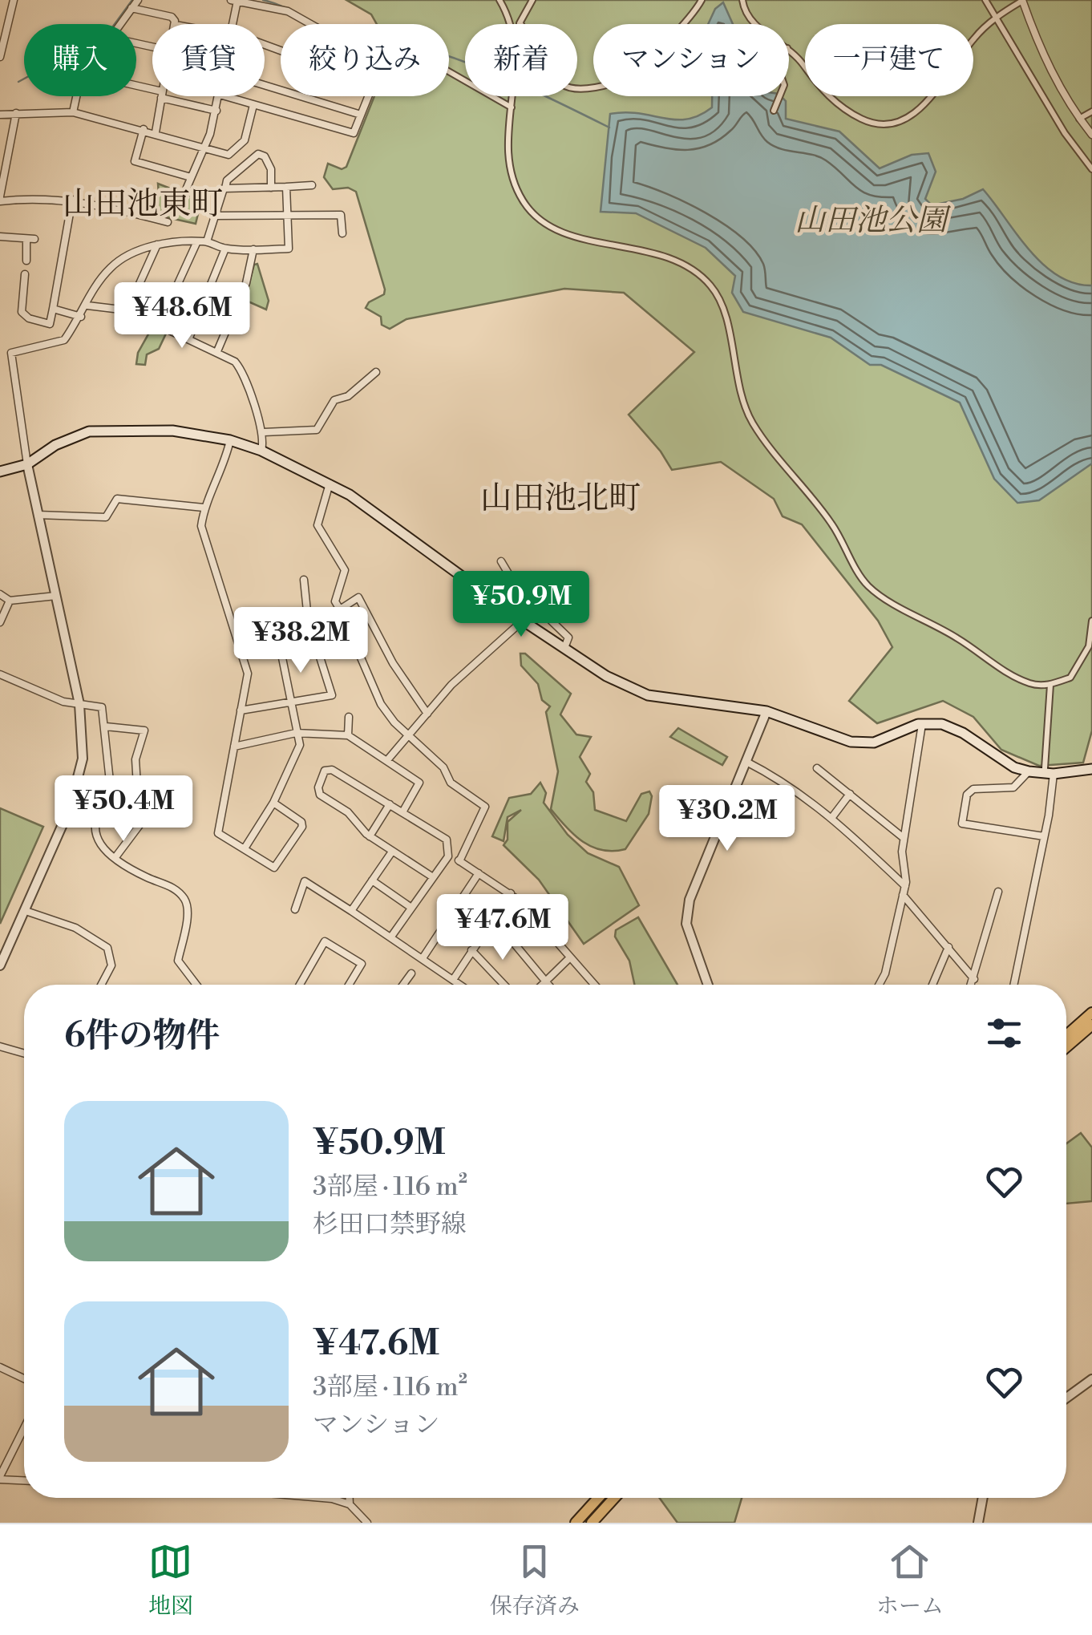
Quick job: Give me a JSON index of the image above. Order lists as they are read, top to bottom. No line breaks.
{"districts":["山田池東町","山田池北町"],"parks":["山田池公園"],"page":{"chip":["購入","賃貸","絞り込み","新着","マンション","一戸建て"],"price":["¥48.6M","¥50.9M","¥38.2M","¥50.4M","¥30.2M","¥47.6M"],"heading":"6件の物件","list":[{"name":"¥50.9M","note":"3部屋 · 116 m² · 杉田口禁野線"},{"name":"¥47.6M","note":"3部屋 · 116 m² · マンション"}],"tabs":["地図","保存済み","ホーム"]}}
